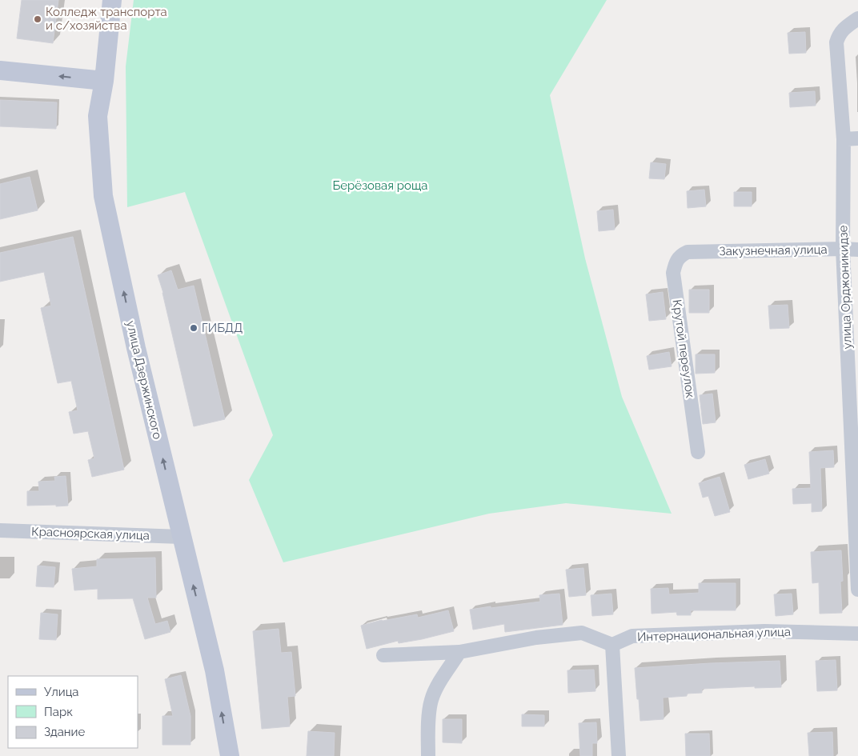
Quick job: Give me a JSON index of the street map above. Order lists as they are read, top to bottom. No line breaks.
{"streets":{"main road":["улица Дзержинского"],"street":["Закузнечная улица","улица Орджоникидзе","Крутой переулок","Красноярская улица","Интернациональная улица"]},"crossings":[["Закузнечная улица","улица Орджоникидзе"],["Закузнечная улица","Крутой переулок"],["улица Дзержинского","Красноярская улица"]],"one_way":["улица Дзержинского"],"parks":["Берёзовая роща"],"places":["Колледж транспорта и с/хозяйства","ГИБДД"],"legend":["Улица","Парк","Здание"]}
